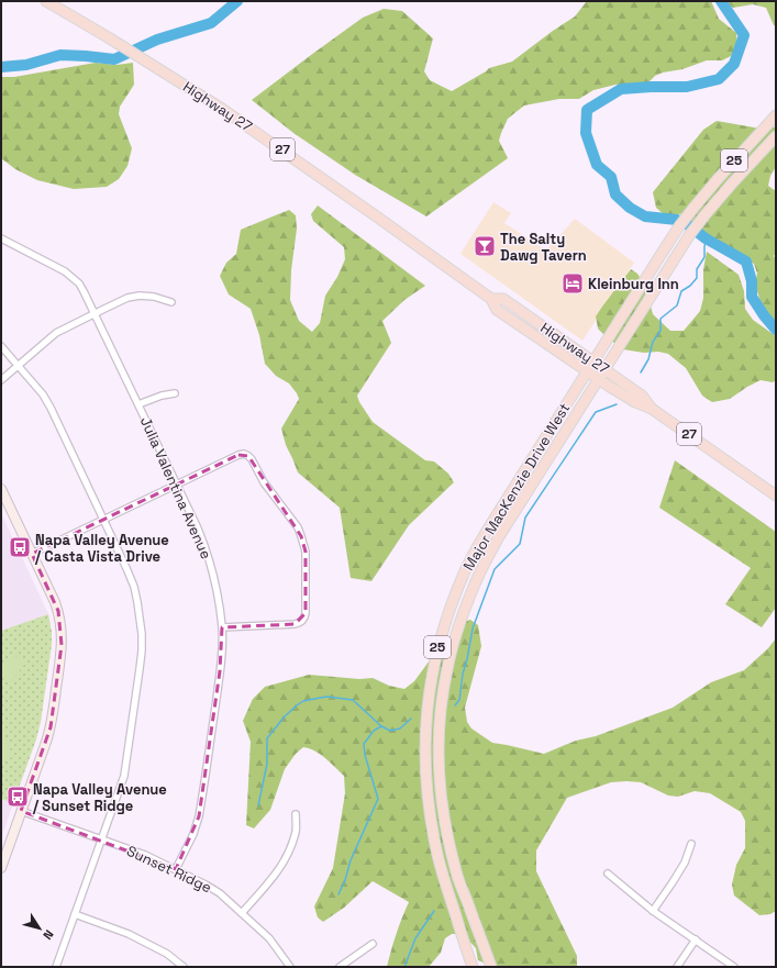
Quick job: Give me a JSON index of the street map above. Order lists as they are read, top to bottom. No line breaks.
{"streets":{"main road":["Highway 27","27","25","Major MacKenzie Drive West"],"street":["Julia Valentina Avenue","Sunset Ridge"]},"crossings":[["Highway 27","Major MacKenzie Drive West"],["Julia Valentina Avenue","Sunset Ridge"]],"places":{"bar":["The Salty Dawg Tavern"],"hotel":["Kleinburg Inn"],"bus stop":["Napa Valley Avenue / Casta Vista Drive","Napa Valley Avenue / Sunset Ridge"]},"north":"bottom right"}
